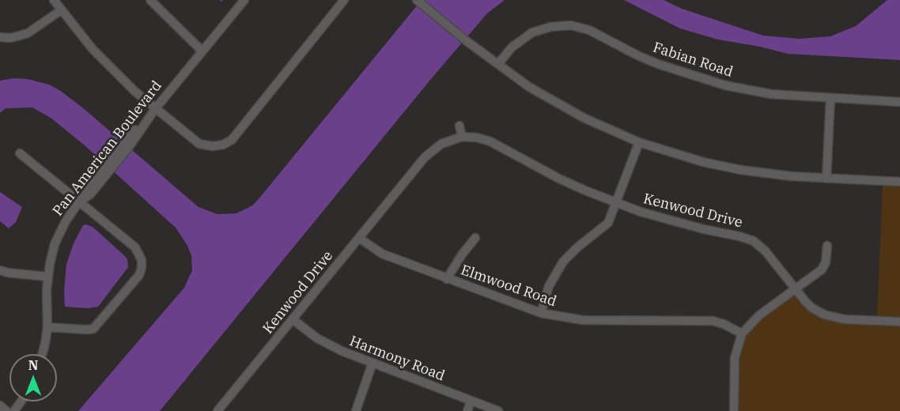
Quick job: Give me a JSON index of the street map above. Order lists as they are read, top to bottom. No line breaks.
{"streets":{"street":["Fabian Road","Pan American Boulevard","Kenwood Drive","Elmwood Road","Harmony Road"]},"crossings":[["Kenwood Drive","Elmwood Road"],["Kenwood Drive","Harmony Road"]],"north":"top"}
